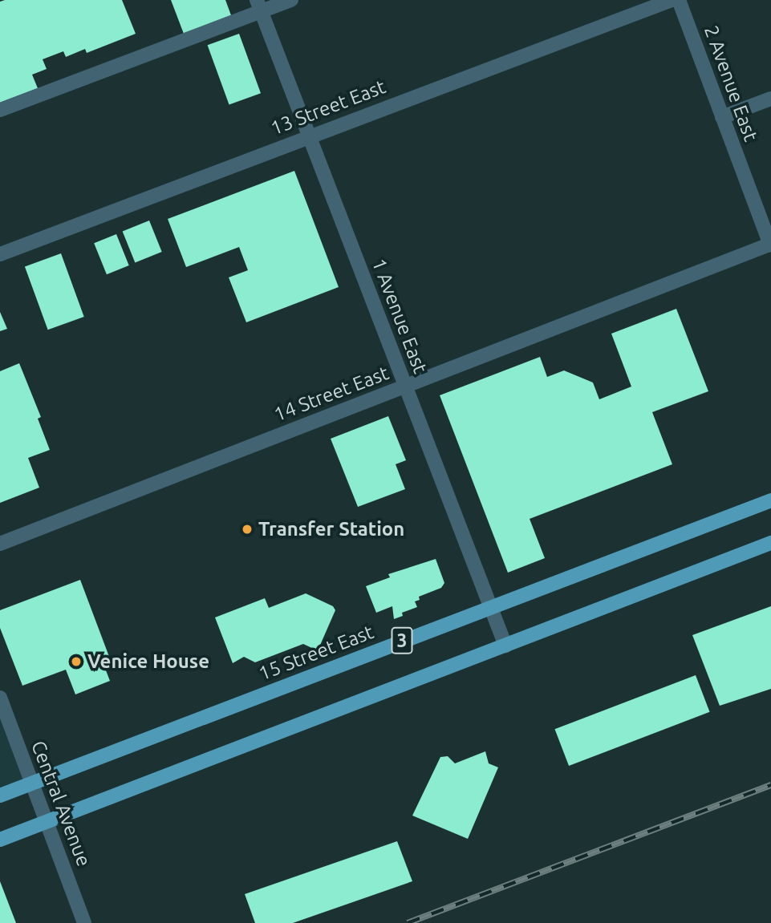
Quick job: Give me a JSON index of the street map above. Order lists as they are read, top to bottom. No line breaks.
{"streets":{"main road":["3","15 Street East"],"street":["2 Avenue East","13 Street East","1 Avenue East","14 Street East","Central Avenue"]},"crossings":[["2 Avenue East","14 Street East"],["13 Street East","1 Avenue East"],["1 Avenue East","14 Street East"],["1 Avenue East","3"],["1 Avenue East","15 Street East"],["3","15 Street East"],["3","Central Avenue"],["15 Street East","Central Avenue"]],"places":["Transfer Station","Venice House"]}
